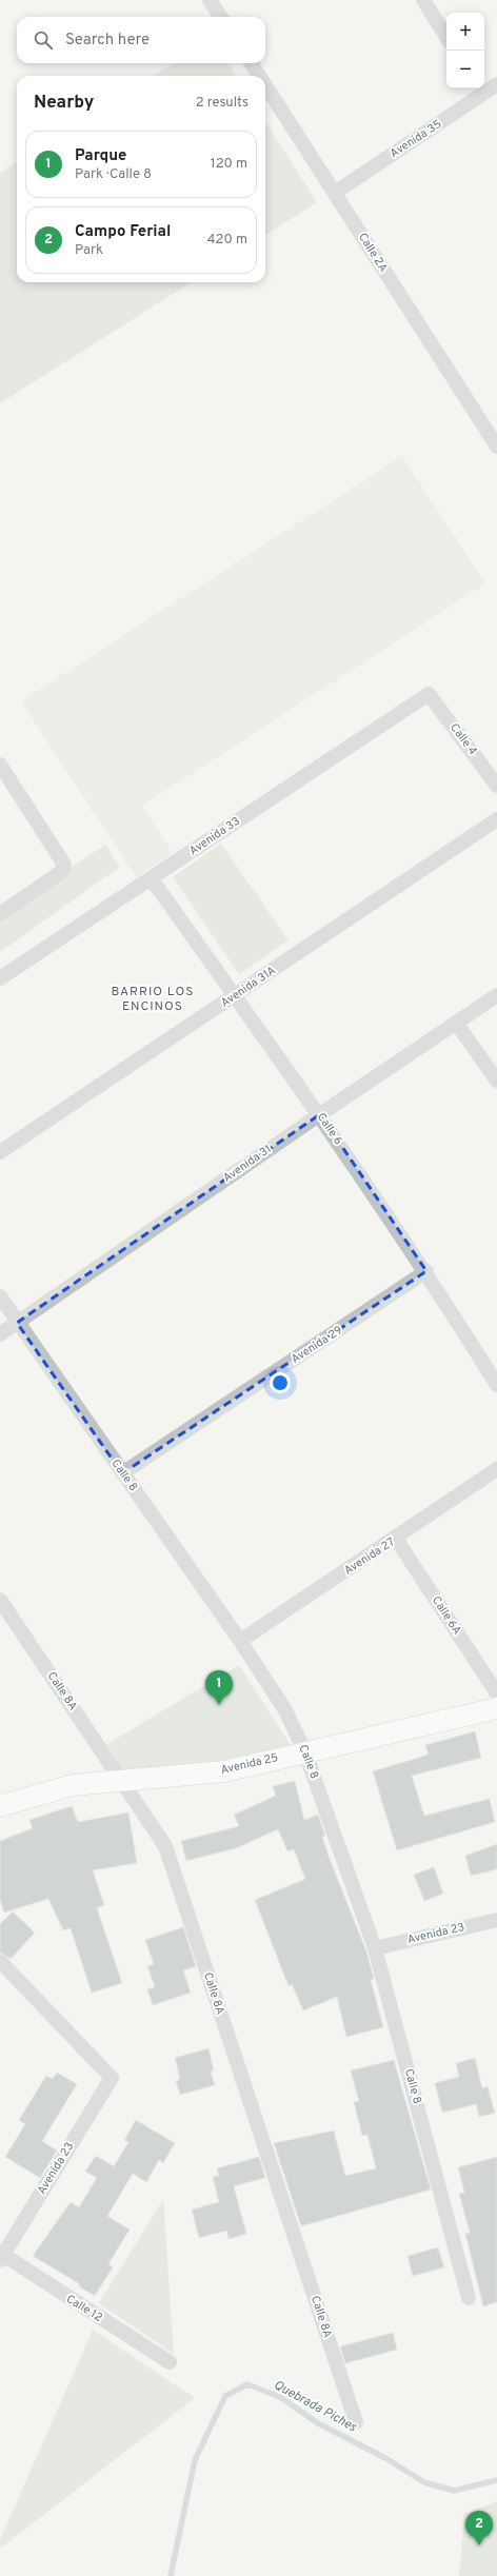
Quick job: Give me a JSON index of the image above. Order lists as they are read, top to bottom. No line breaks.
{"streets":{"street":["Avenida 35","Calle 2A","Calle 4","Avenida 33","Avenida 31A","Calle 6","Avenida 31","Avenida 29","Calle 8","Avenida 27","Calle 6A","Calle 8A","Avenida 25","Avenida 23","Calle 12"]},"crossings":[["Avenida 35","Calle 2A"],["Calle 4","Avenida 33"],["Avenida 33","Calle 6"],["Avenida 31A","Calle 6"],["Calle 6","Avenida 31"],["Calle 6","Avenida 29"],["Avenida 31","Calle 8"],["Avenida 29","Calle 8"],["Calle 8","Avenida 27"],["Calle 8","Avenida 25"],["Calle 8","Avenida 23"],["Avenida 27","Calle 6A"],["Calle 8A","Avenida 25"],["Avenida 23","Calle 12"]],"districts":["BARRIO LOS ENCINOS"],"water":["Quebrada Piches"],"page":{"map_buttons":["+","−"],"search":"Search here","heading":["Nearby","2 results"],"list":[{"mark":"1","name":"Parque","note":"Park · Calle 8","value":"120 m"},{"mark":"2","name":"Campo Ferial","note":"Park","value":"420 m"}],"pins":["1","2"]}}
